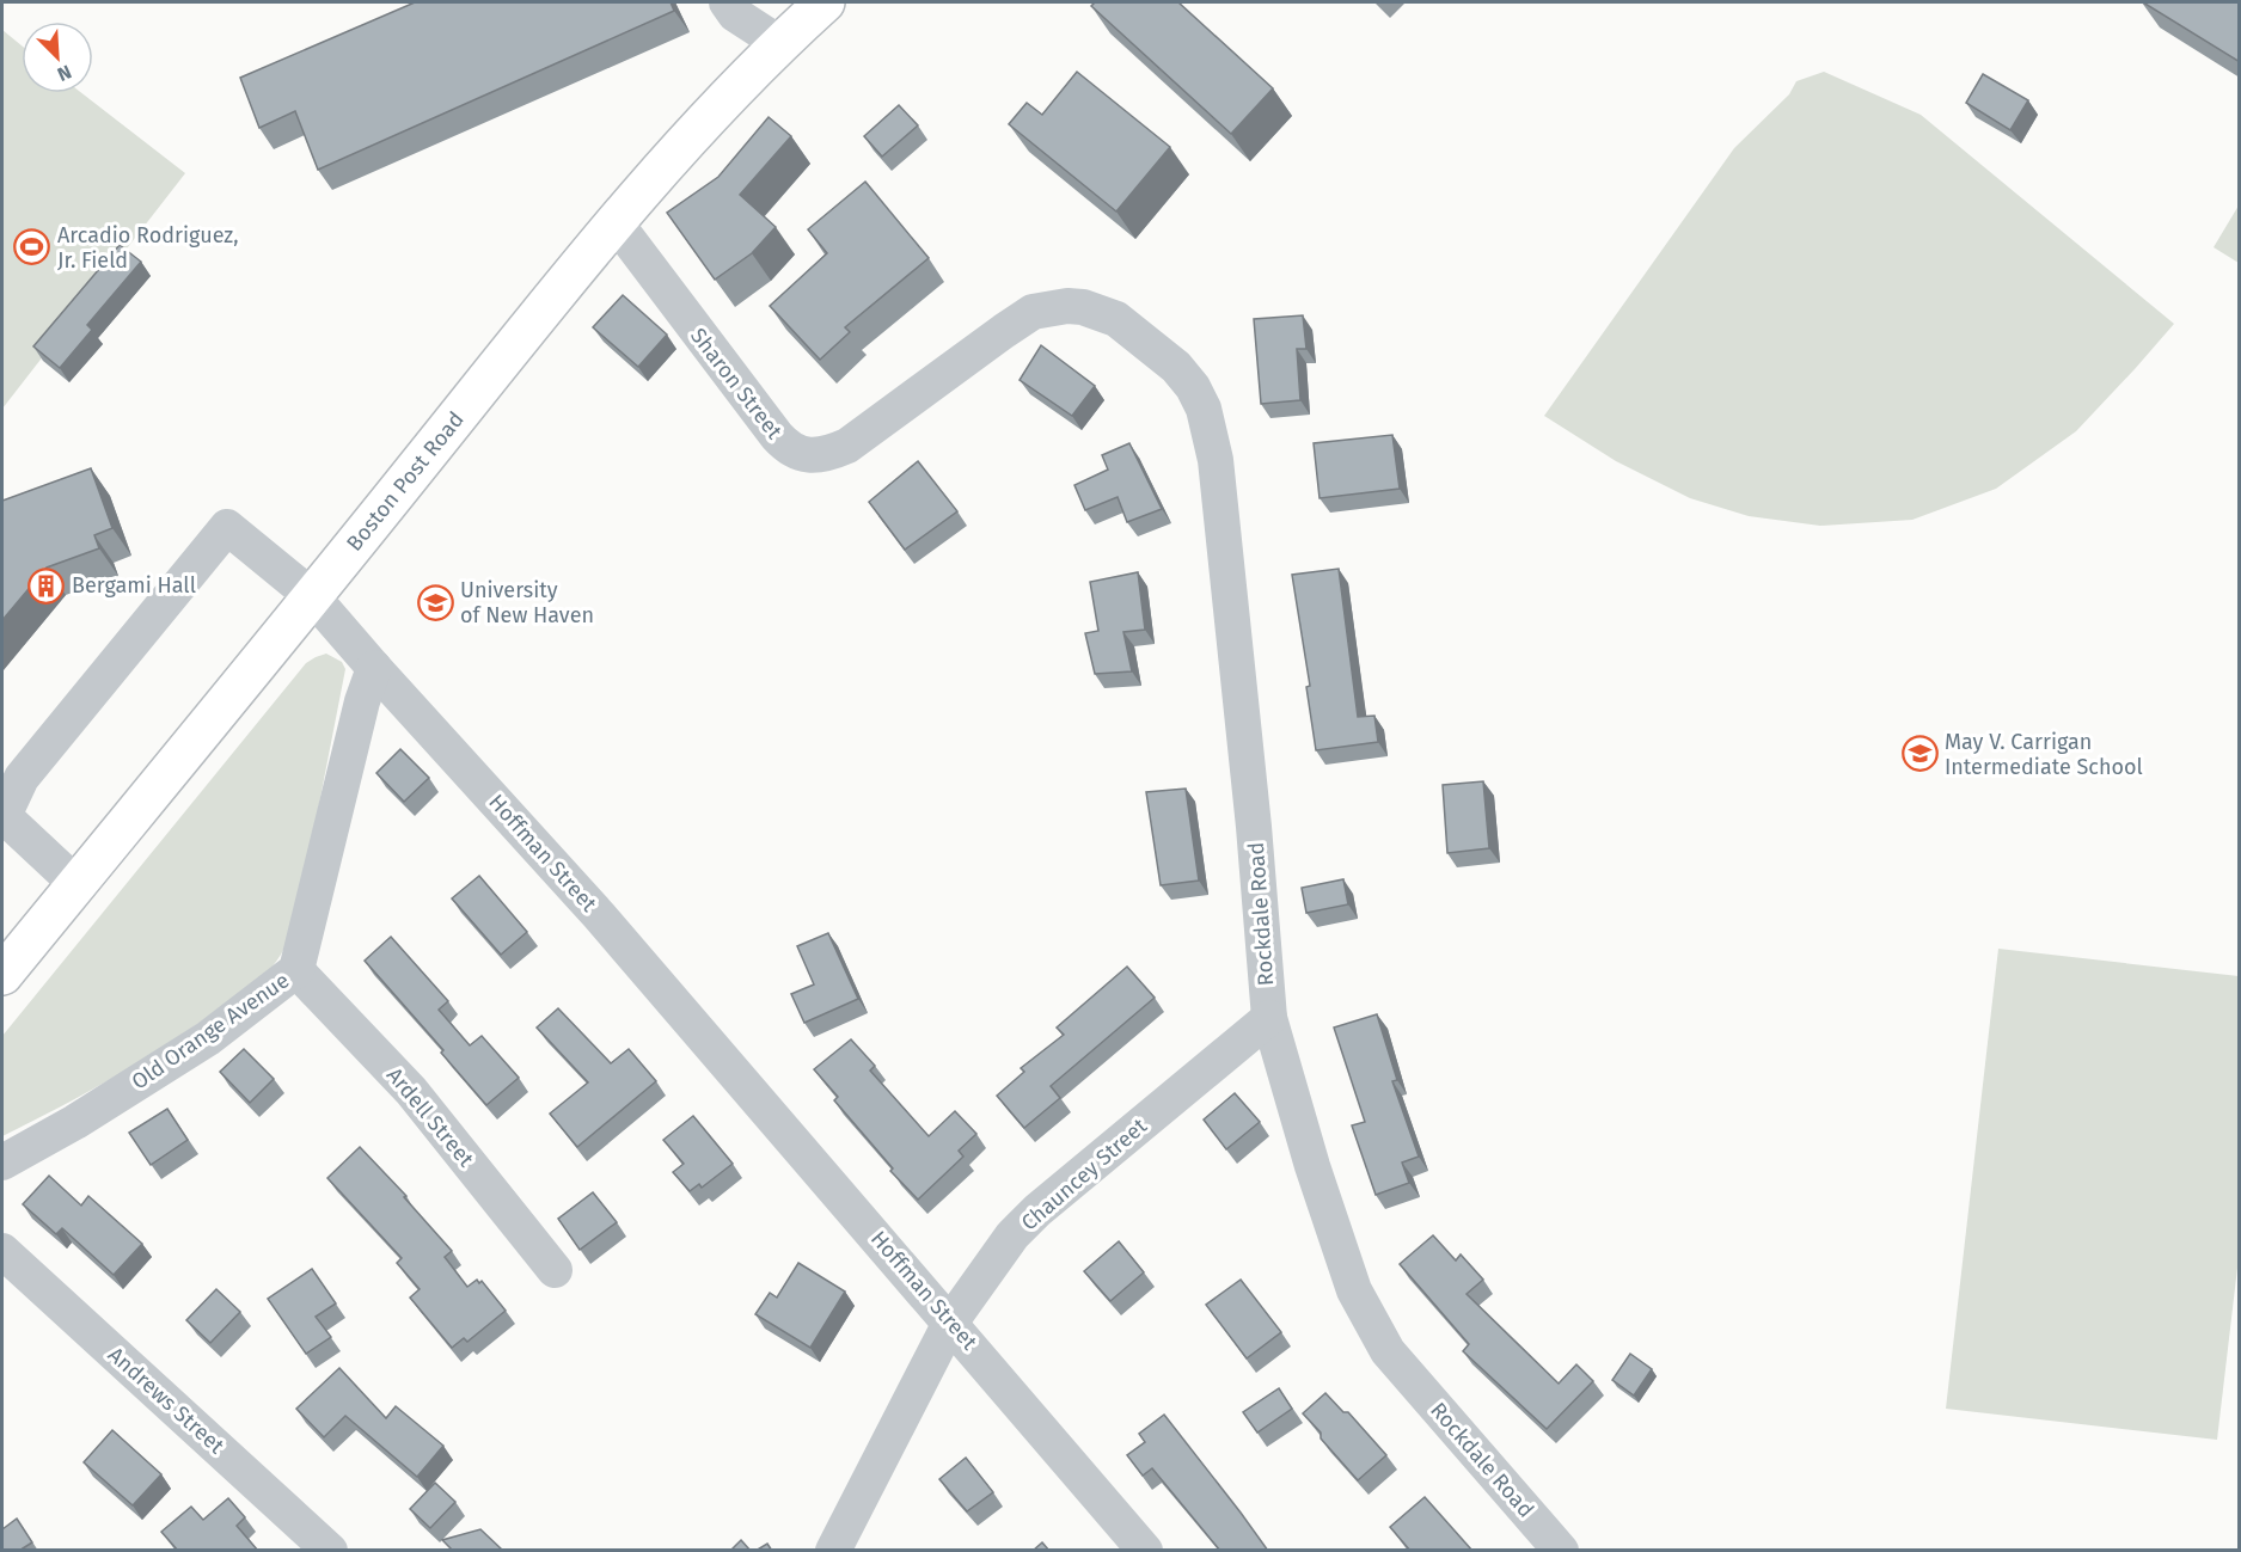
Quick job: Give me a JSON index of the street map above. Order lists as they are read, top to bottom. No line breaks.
{"streets":{"main road":["Boston Post Road"],"street":["Sharon Street","Hoffman Street","Rockdale Road","Old Orange Avenue","Ardell Street","Chauncey Street","Andrews Street"]},"crossings":[["Sharon Street","Boston Post Road"],["Sharon Street","Rockdale Road"],["Boston Post Road","Hoffman Street"],["Hoffman Street","Old Orange Avenue"],["Hoffman Street","Chauncey Street"],["Rockdale Road","Chauncey Street"],["Old Orange Avenue","Ardell Street"]],"places":{"sports":["Arcadio Rodriguez, Jr. Field"],"building":["Bergami Hall"],"school or university":["University of New Haven","May V. Carrigan Intermediate School"]},"north":"bottom right"}
